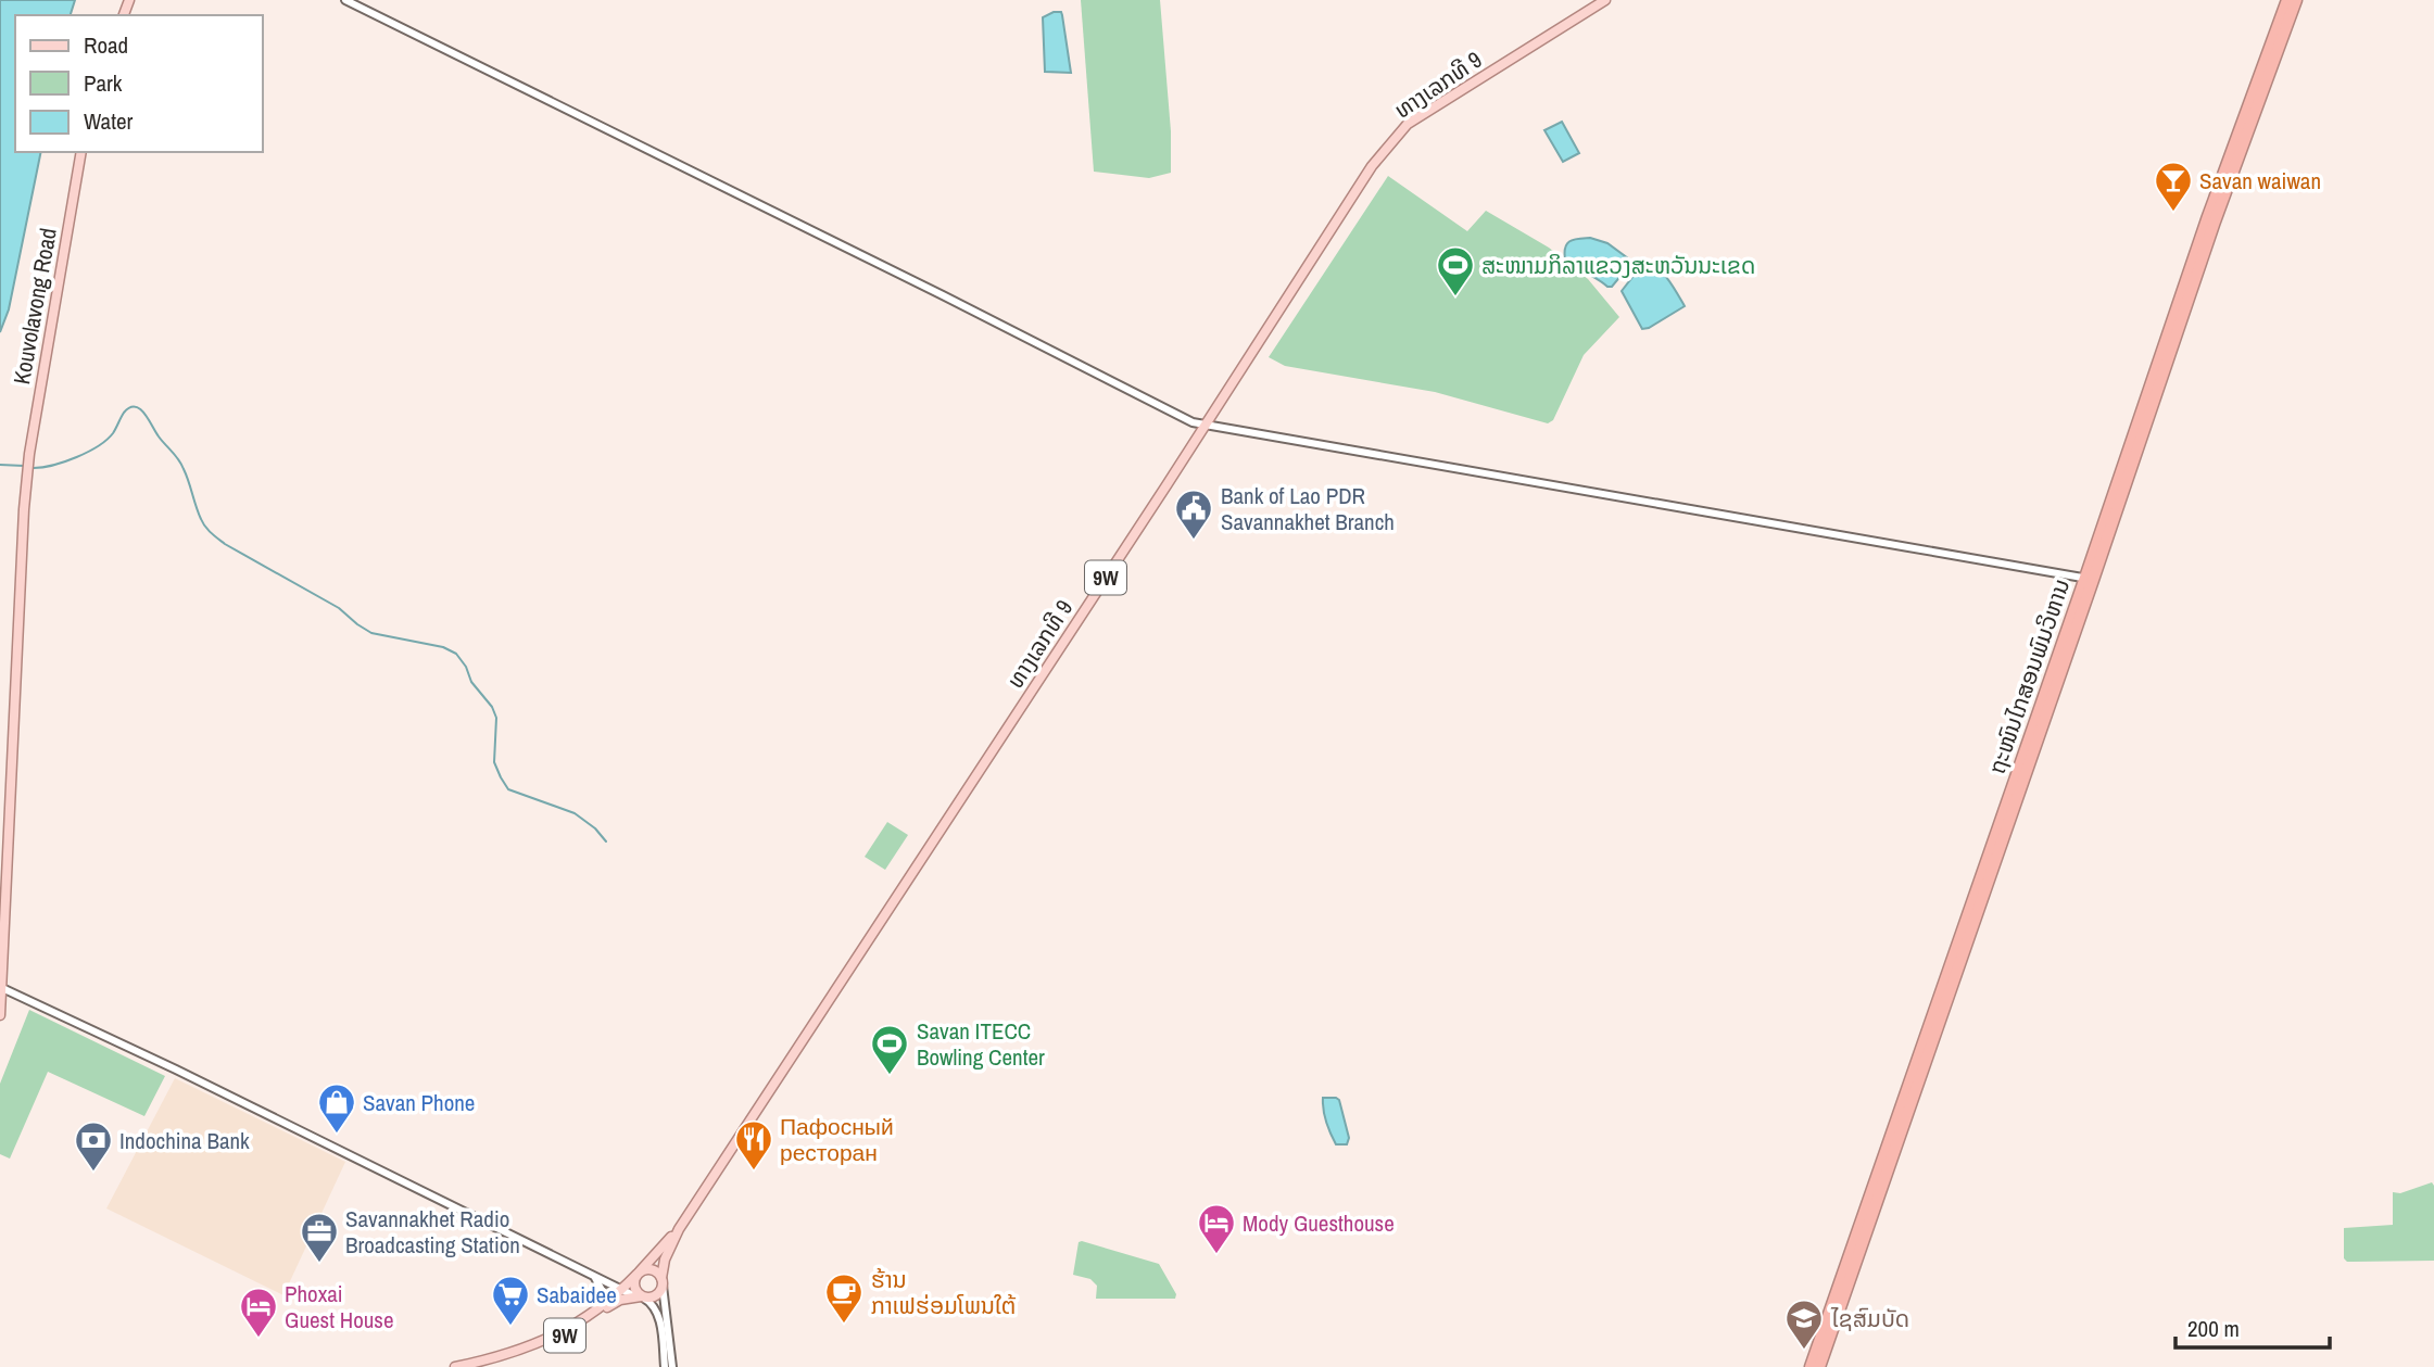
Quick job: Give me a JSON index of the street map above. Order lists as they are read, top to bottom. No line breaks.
{"streets":{"highway":["ຖະໜົນໄກສອນພົມວິຫານ"],"main road":["ທາງເລກທີ 9","Kouvolavong Road","9W"]},"places":{"bar":["Savan waiwan"],"sports":["ສະໜາມກິລາແຂວງສະຫວັນນະເຂດ","Savan ITECC Bowling Center"],"public building":["Bank of Lao PDR Savannakhet Branch"],"shop":["Savan Phone"],"restaurant":["Пафосный ресторан"],"bank":["Indochina Bank"],"hotel":["Mody Guesthouse","Phoxai Guest House"],"office":["Savannakhet Radio Broadcasting Station"],"cafe":["ຮ້ານ ກາເຟຮ່ອມໂພນໃຕ້"],"supermarket":["Sabaidee"],"school or university":["ໄຊສົມບັດ"]},"legend":["Road","Park","Water"],"scale_bar":"200 m"}
